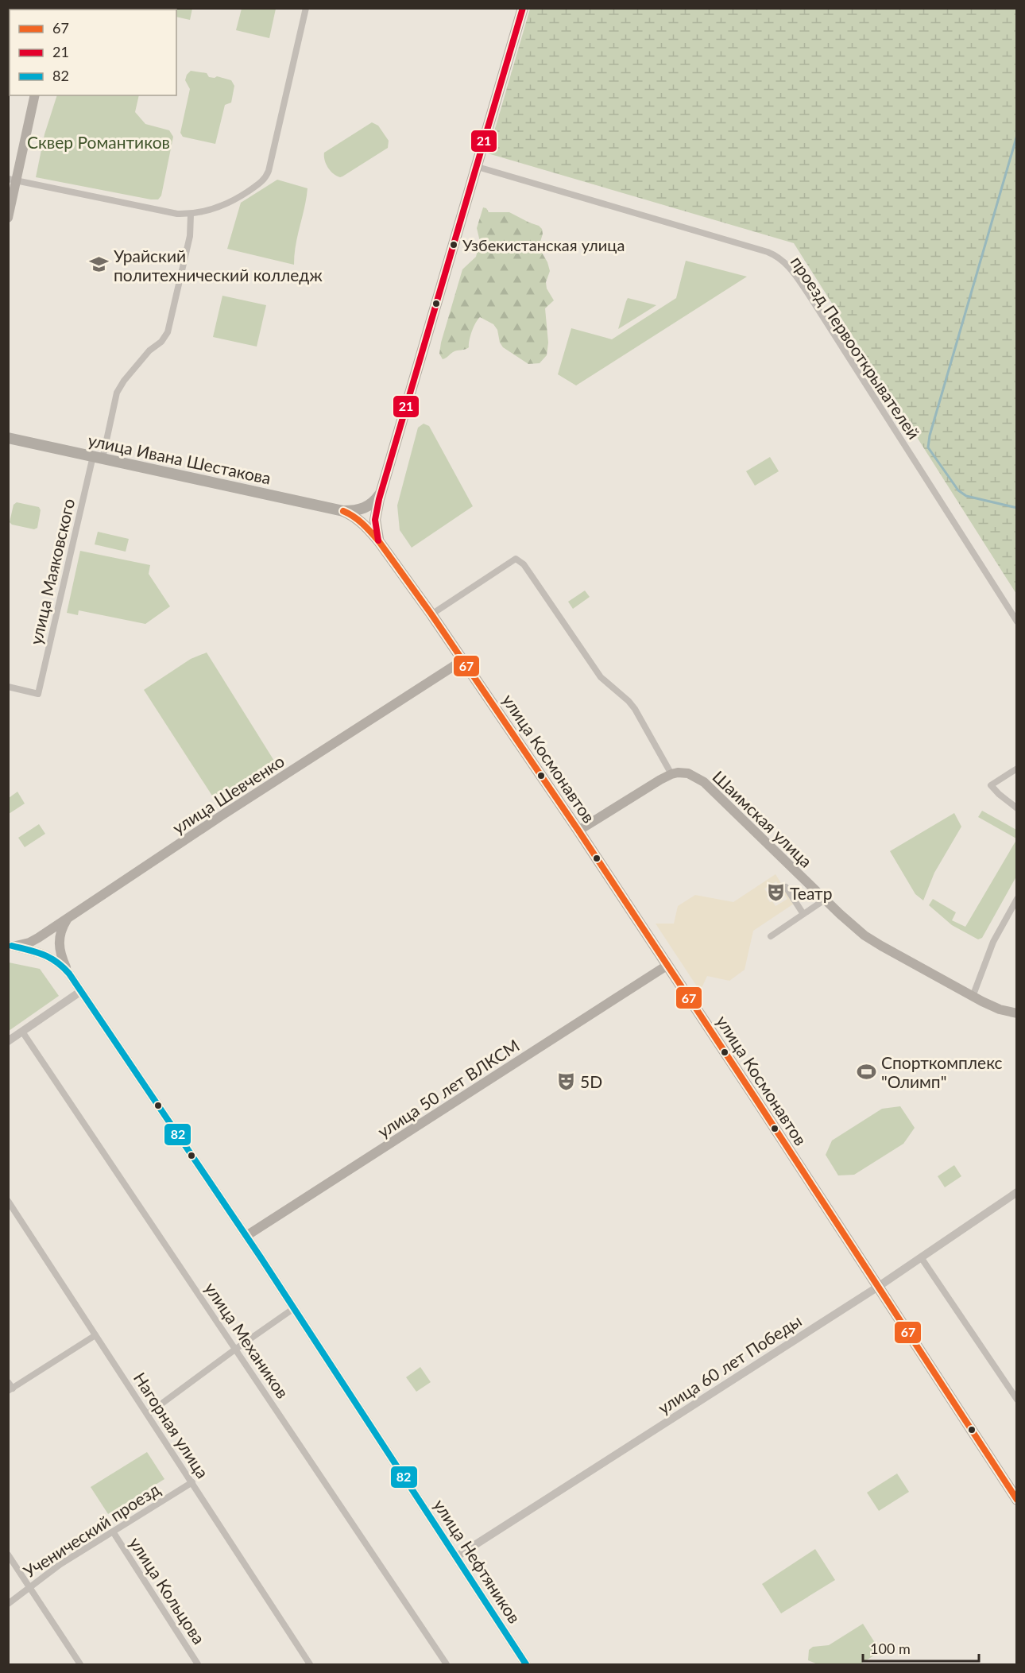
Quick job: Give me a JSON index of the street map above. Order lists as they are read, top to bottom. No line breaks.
{"streets":{"main road":["улица Ивана Шестакова","улица Космонавтов","улица Шевченко","Шаимская улица","улица 50 лет ВЛКСМ","улица Нефтяников"],"street":["проезд Первооткрывателей","улица Маяковского","улица Механиков","улица 60 лет Победы","Нагорная улица","Ученический проезд","улица Кольцова"]},"crossings":[["улица Ивана Шестакова","улица Маяковского"],["улица Ивана Шестакова","улица Космонавтов"],["улица Космонавтов","улица Шевченко"],["улица Космонавтов","улица 50 лет ВЛКСМ"],["улица Космонавтов","улица 60 лет Победы"],["улица Шевченко","улица Нефтяников"],["улица 50 лет ВЛКСМ","улица Нефтяников"],["улица 60 лет Победы","улица Нефтяников"],["Нагорная улица","Ученический проезд"],["Ученический проезд","улица Кольцова"]],"parks":["Сквер Романтиков"],"places":{"other":["Узбекистанская улица"],"school or university":["Урайский политехнический колледж"],"theatre":["Театр","5D"],"sports":["Спорткомплекс \"Олимп\""]},"lines":["transit line 21","transit line 67","transit line 82"],"legend":["67","21","82"],"scale_bar":"100 m"}
